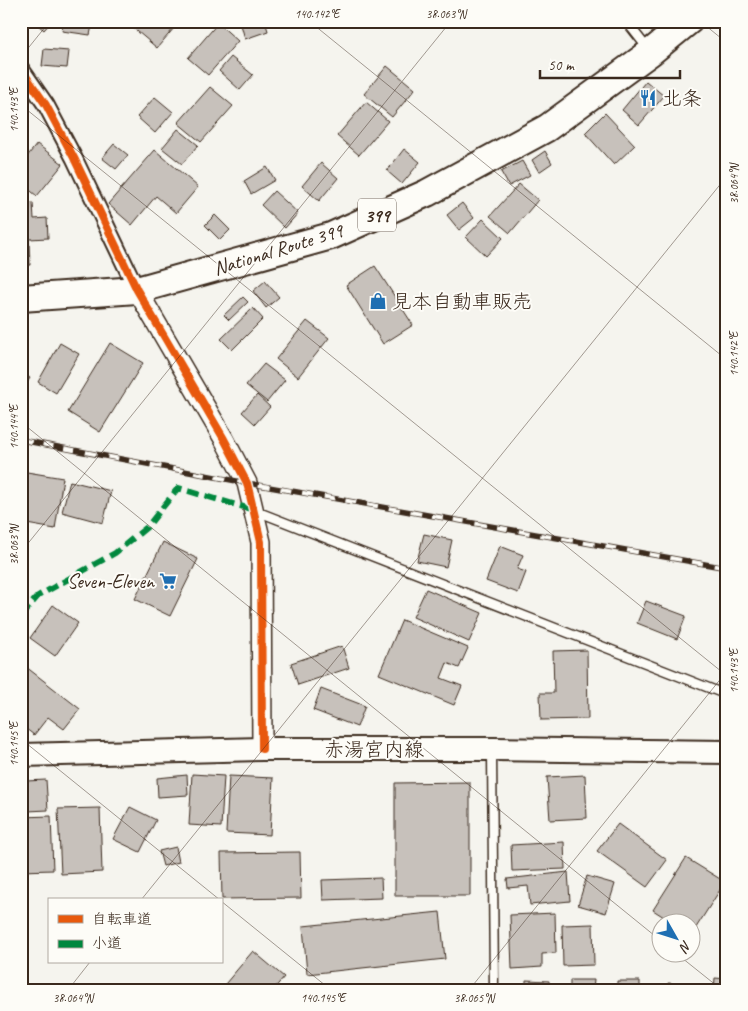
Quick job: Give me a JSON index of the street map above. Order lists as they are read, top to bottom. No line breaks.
{"streets":{"highway":["399","National Route 399"],"main road":["赤湯宮内線"]},"places":{"restaurant":["北条"],"shop":["見本自動車販売"],"supermarket":["Seven-Eleven"]},"legend":["自転車道","小道"],"scale_bar":"50 m","north":"bottom right","coordinates":["140.142°E","38.063°N","140.143°E","38.064°N","140.144°E","140.145°E","38.065°N"]}
